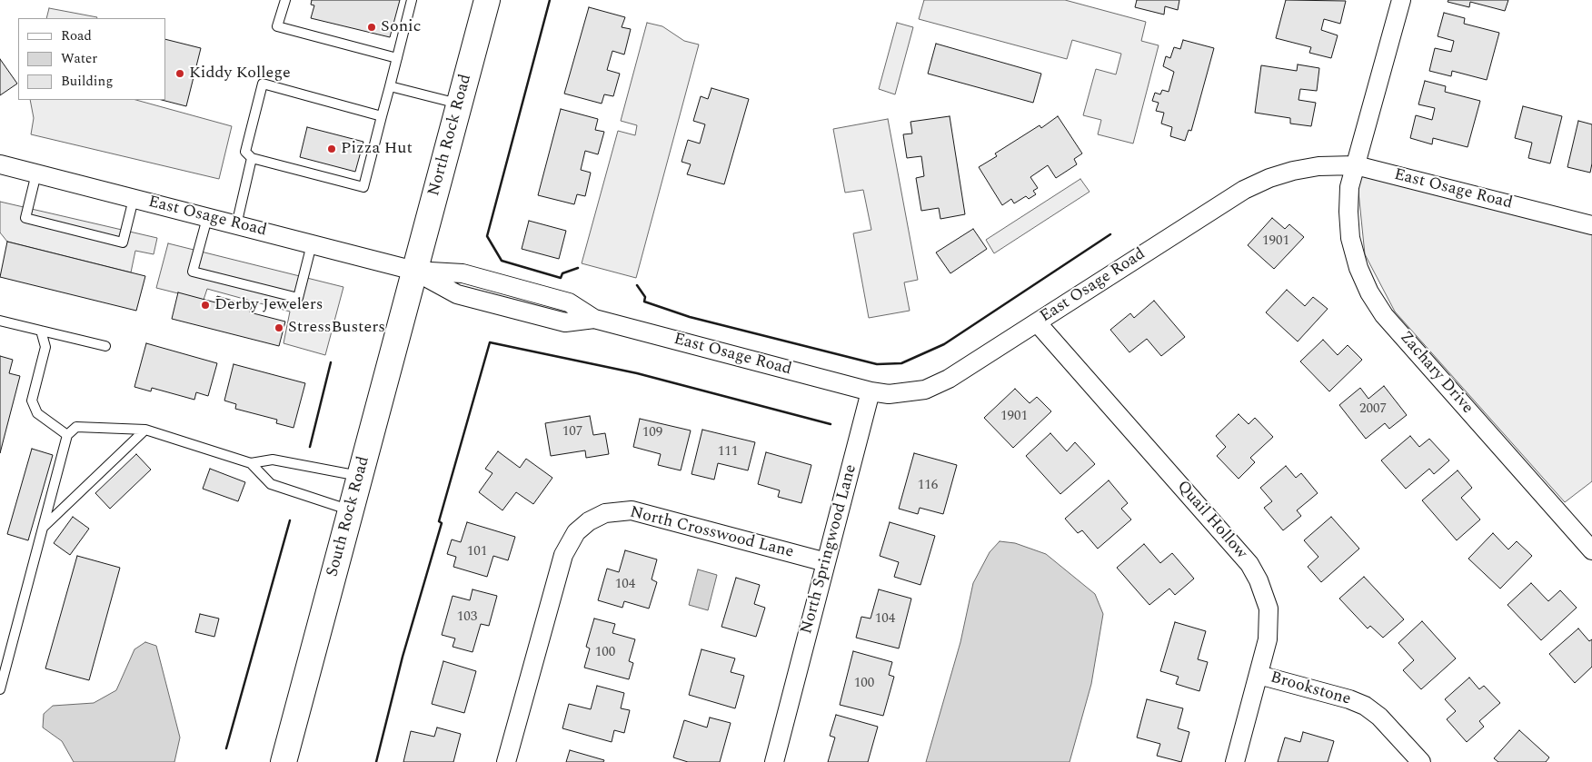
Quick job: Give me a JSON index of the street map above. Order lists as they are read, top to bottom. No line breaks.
{"streets":{"main road":["North Rock Road","South Rock Road"],"street":["East Osage Road","Zachary Drive","Quail Hollow","North Crosswood Lane","North Springwood Lane","Brookstone"]},"crossings":[["North Rock Road","East Osage Road"],["North Rock Road","South Rock Road"],["East Osage Road","Zachary Drive"],["East Osage Road","South Rock Road"],["East Osage Road","Quail Hollow"],["East Osage Road","North Springwood Lane"],["Quail Hollow","Brookstone"],["North Crosswood Lane","North Springwood Lane"]],"places":["Sonic","Kiddy Kollege","Pizza Hut","Derby Jewelers","StressBusters"],"house_numbers":["1901","2007","1901","107","109","111","116","101","104","103","104","100","100"],"legend":["Road","Water","Building"]}
